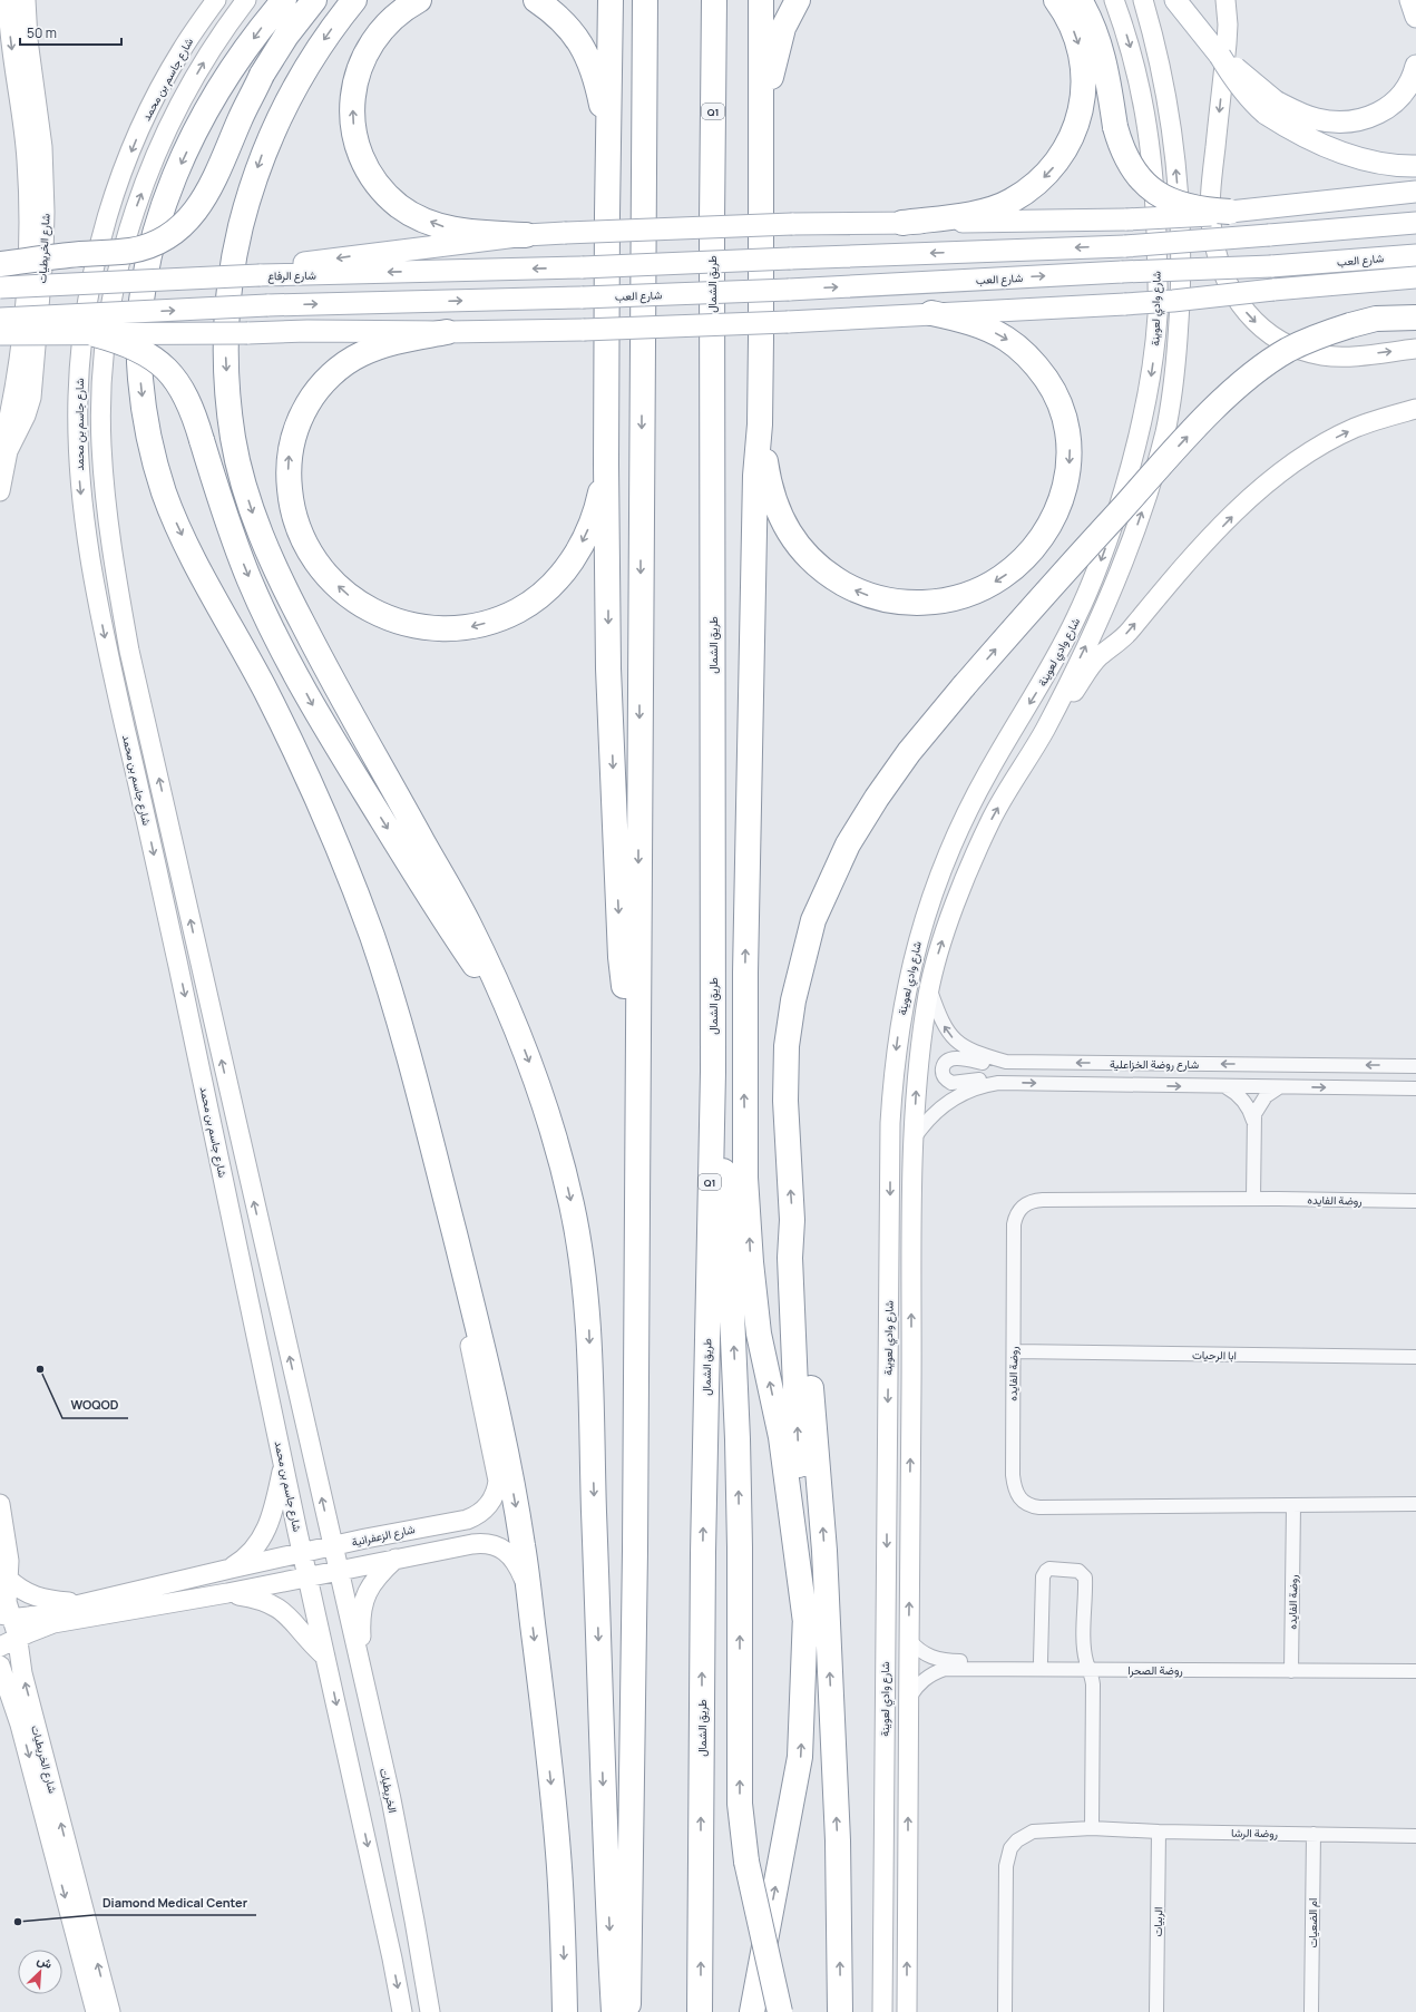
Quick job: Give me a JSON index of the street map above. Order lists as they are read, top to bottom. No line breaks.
{"streets":{"highway":["Q1","طريق الشمال"],"main road":["شارع جاسم بن محمد","شارع الخريطيات","شارع العب","شارع الرفاع","شارع وادي لعوينة","شارع الزعفرانية","الخريطيات"],"street":["شارع روضة الخزاعلية","روضة الفايده","ابا الرحيات","روضة الصحرا","روضة الرشا","الربيات","ام الضعيات"]},"crossings":[["شارع جاسم بن محمد","شارع الزعفرانية"],["شارع جاسم بن محمد","الخريطيات"],["شارع الخريطيات","شارع الزعفرانية"],["شارع وادي لعوينة","شارع روضة الخزاعلية"],["شارع وادي لعوينة","روضة الصحرا"],["روضة الفايده","ابا الرحيات"],["روضة الفايده","روضة الصحرا"],["روضة الرشا","الربيات"],["روضة الرشا","ام الضعيات"]],"places":["WOQOD","Diamond Medical Center"],"scale_bar":"50 m","north":"top right"}
